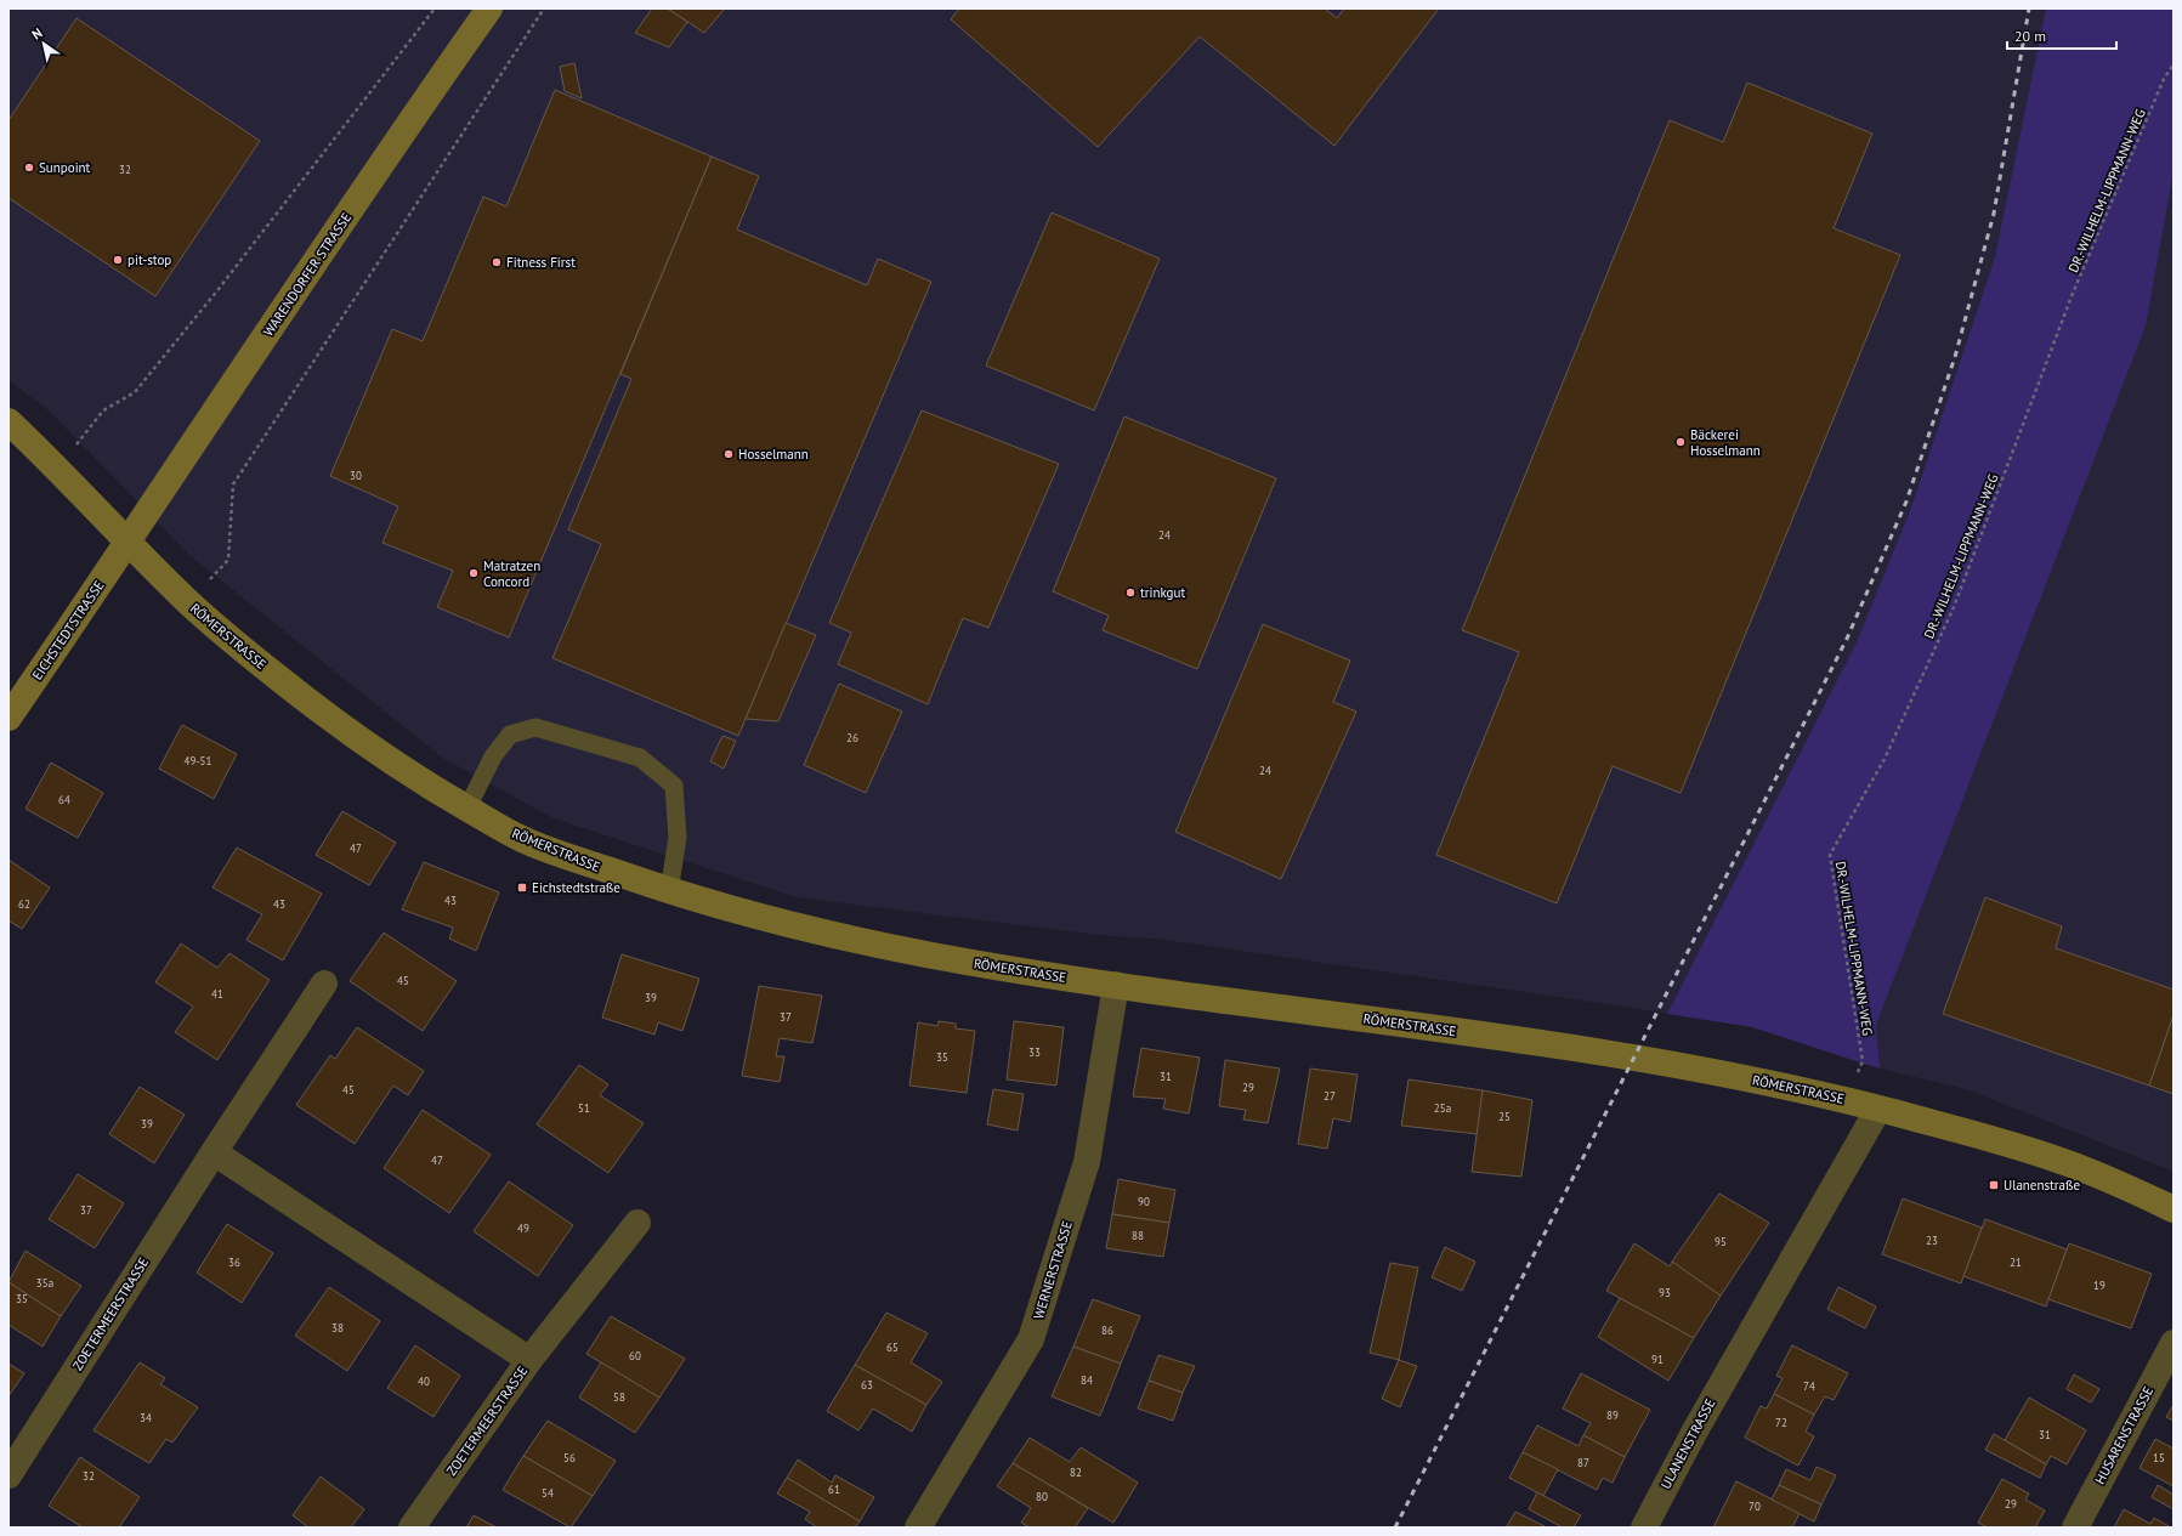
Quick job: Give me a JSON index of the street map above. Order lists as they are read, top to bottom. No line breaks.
{"streets":{"main road":["WARENDORFER STRASSE","EICHSTEDTSTRASSE","RÖMERSTRASSE"],"street":["WERNERSTRASSE","ZOETERMEERSTRASSE","HUSARENSTRASSE","ULANENSTRASSE"],"path":["DR.-WILHELM-LIPPMANN-WEG"]},"crossings":[["WARENDORFER STRASSE","EICHSTEDTSTRASSE"],["WARENDORFER STRASSE","RÖMERSTRASSE"],["EICHSTEDTSTRASSE","RÖMERSTRASSE"],["RÖMERSTRASSE","WERNERSTRASSE"],["RÖMERSTRASSE","ULANENSTRASSE"]],"places":{"other":["Sunpoint","pit-stop","Fitness First","Bäckerei Hosselmann","Hosselmann","Matratzen Concord","trinkgut"],"transit":["Eichstedtstraße","Ulanenstraße"]},"house_numbers":["32","30","24","26","49-51","24","64","47","43","62","43","45","41","39","37","33","35","31","29","45","27","51","25a","25","39","47","90","37","49","88","23","95","36","21","35a","19","93","35","38","86","65","60","91","84","40","63","74","58","89","34","72","31","56","15","87","82","32","61","54","80","29","70"],"scale_bar":"20 m","north":"top left"}
